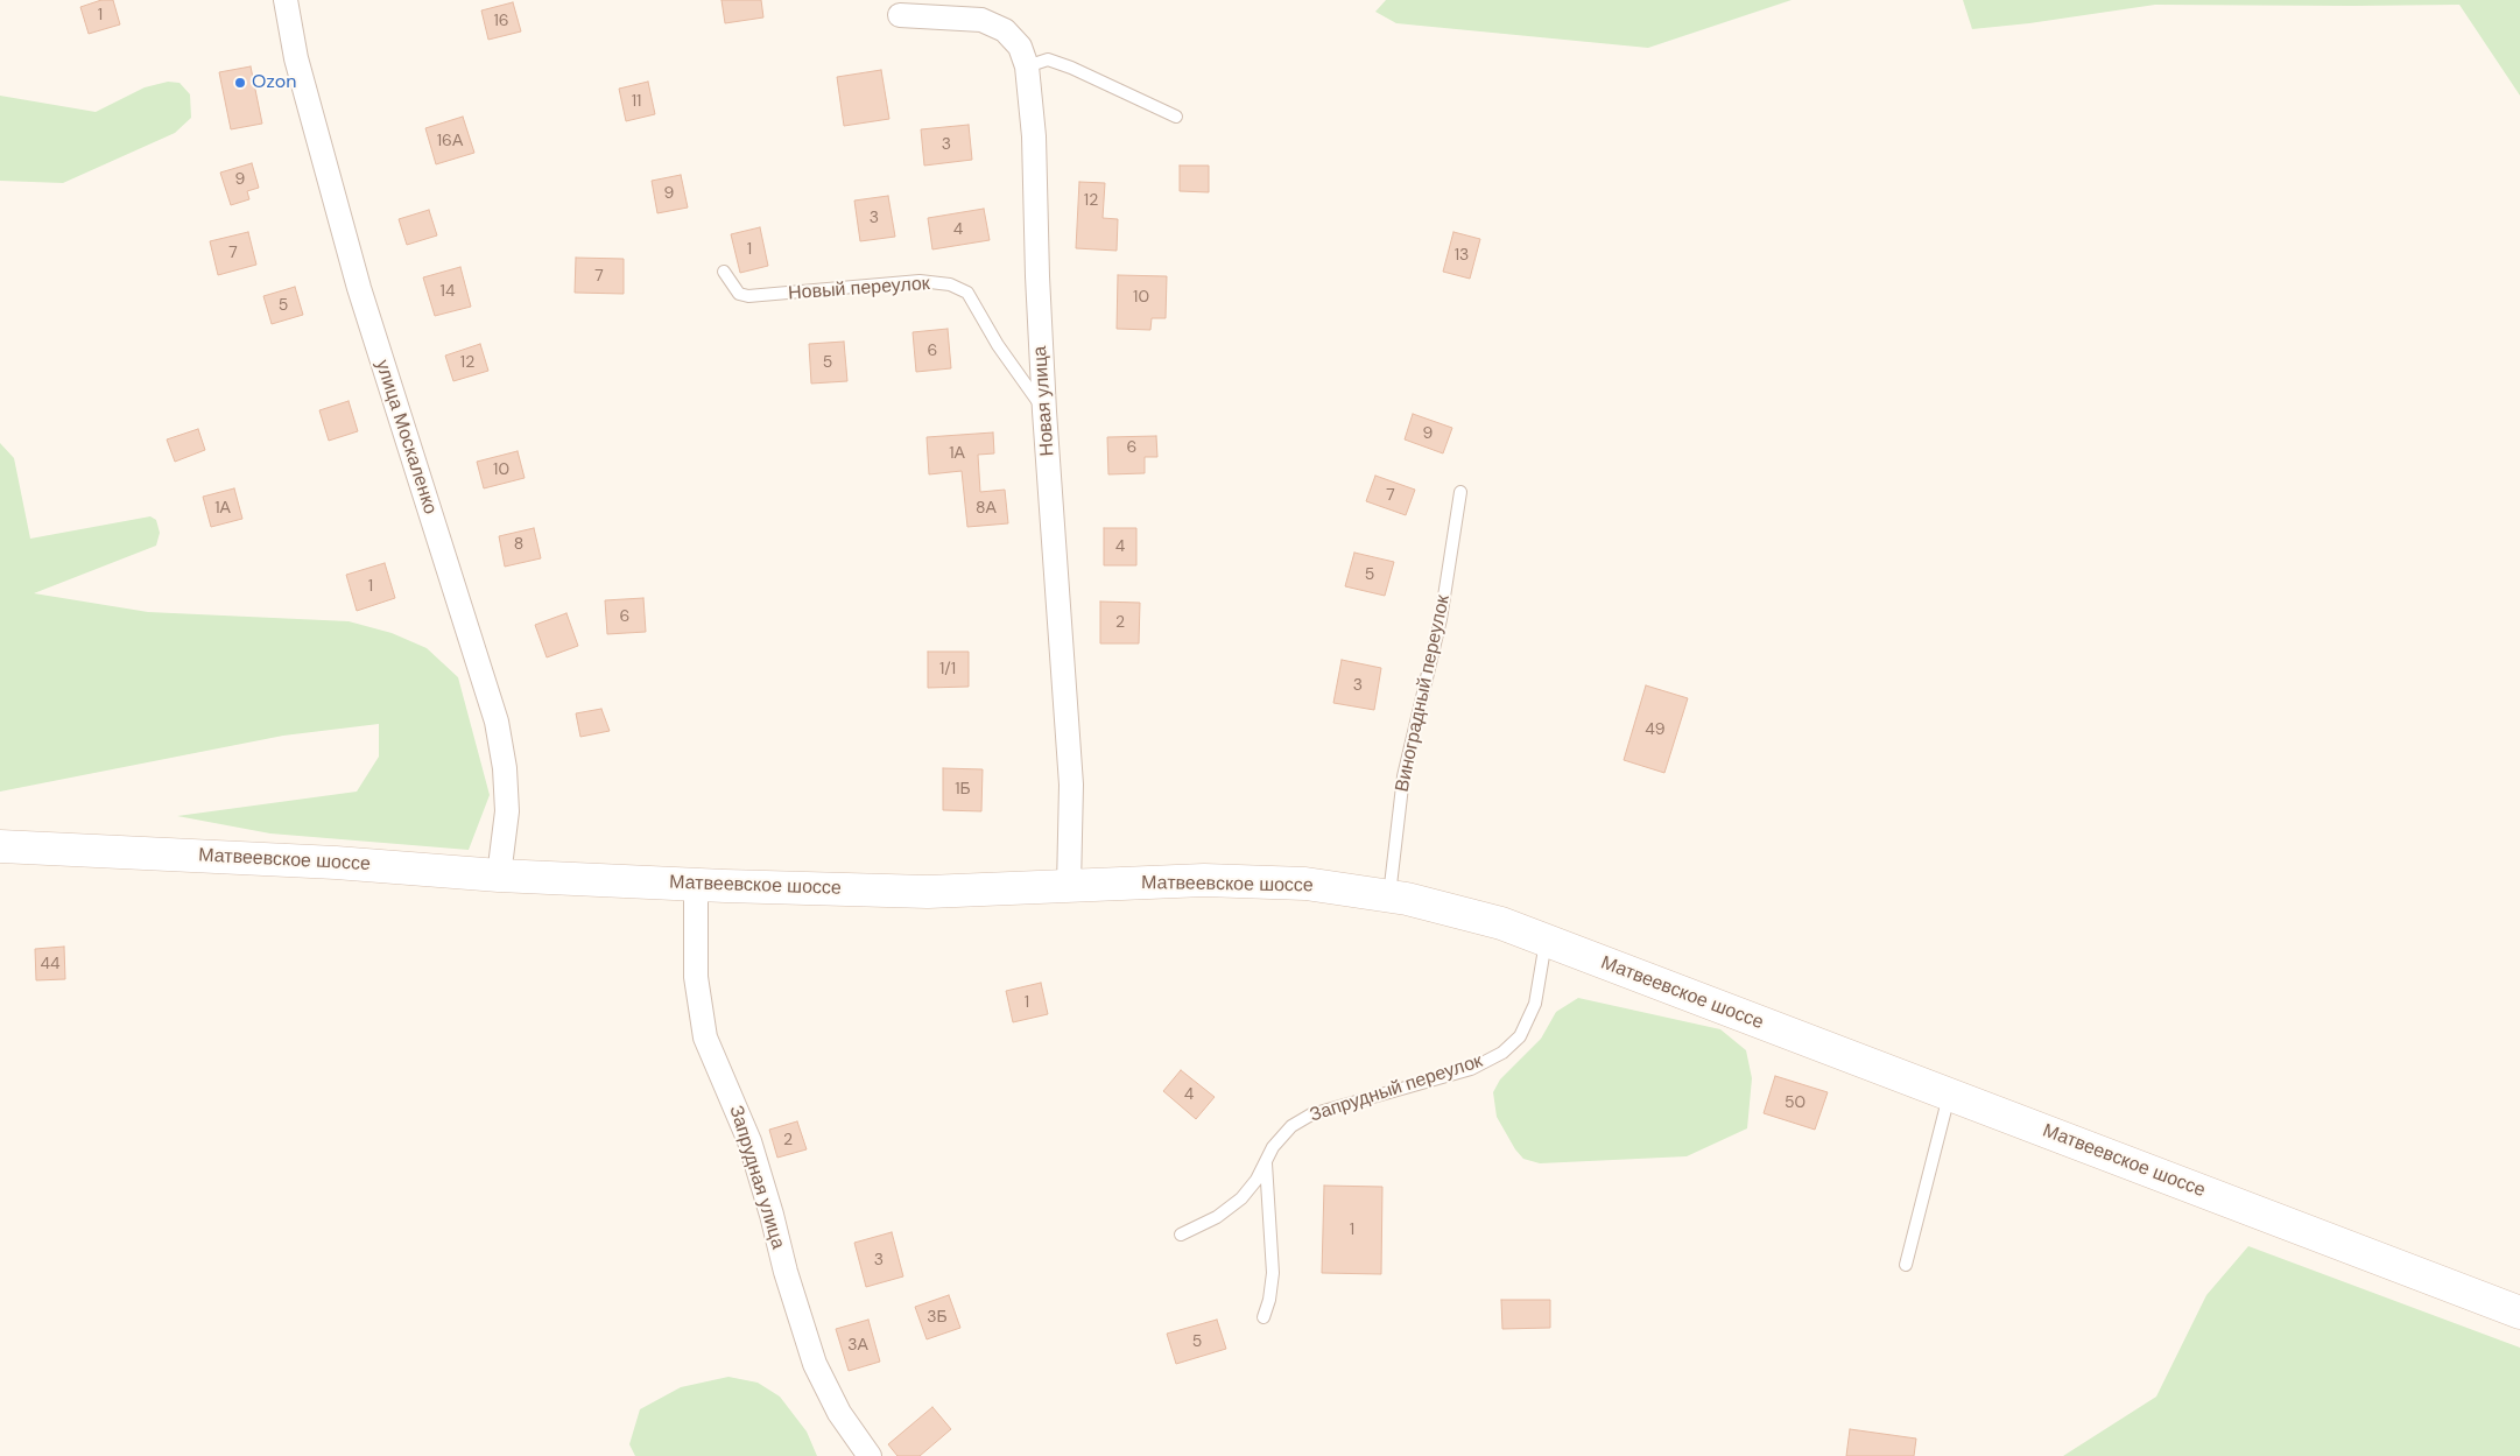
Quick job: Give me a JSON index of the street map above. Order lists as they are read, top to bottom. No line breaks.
{"streets":{"main road":["Матвеевское шоссе"],"street":["Новая улица","улица Москаленко","Запрудная улица"],"lane":["Новый переулок","Виноградный переулок","Запрудный переулок"]},"crossings":[["Новый переулок","Новая улица"],["Новая улица","Матвеевское шоссе"],["улица Москаленко","Матвеевское шоссе"],["Виноградный переулок","Матвеевское шоссе"],["Матвеевское шоссе","Запрудный переулок"],["Матвеевское шоссе","Запрудная улица"]],"places":["Ozon"],"house_numbers":["1","16","11","16А","3","9","9","12","3","4","1","7","13","7","14","10","5","6","12","5","9","6","1А","10","7","1А","8А","8","4","5","1","6","2","1/1","3","49","1Б","44","1","4","50","2","1","3","3Б","5","3А"]}
